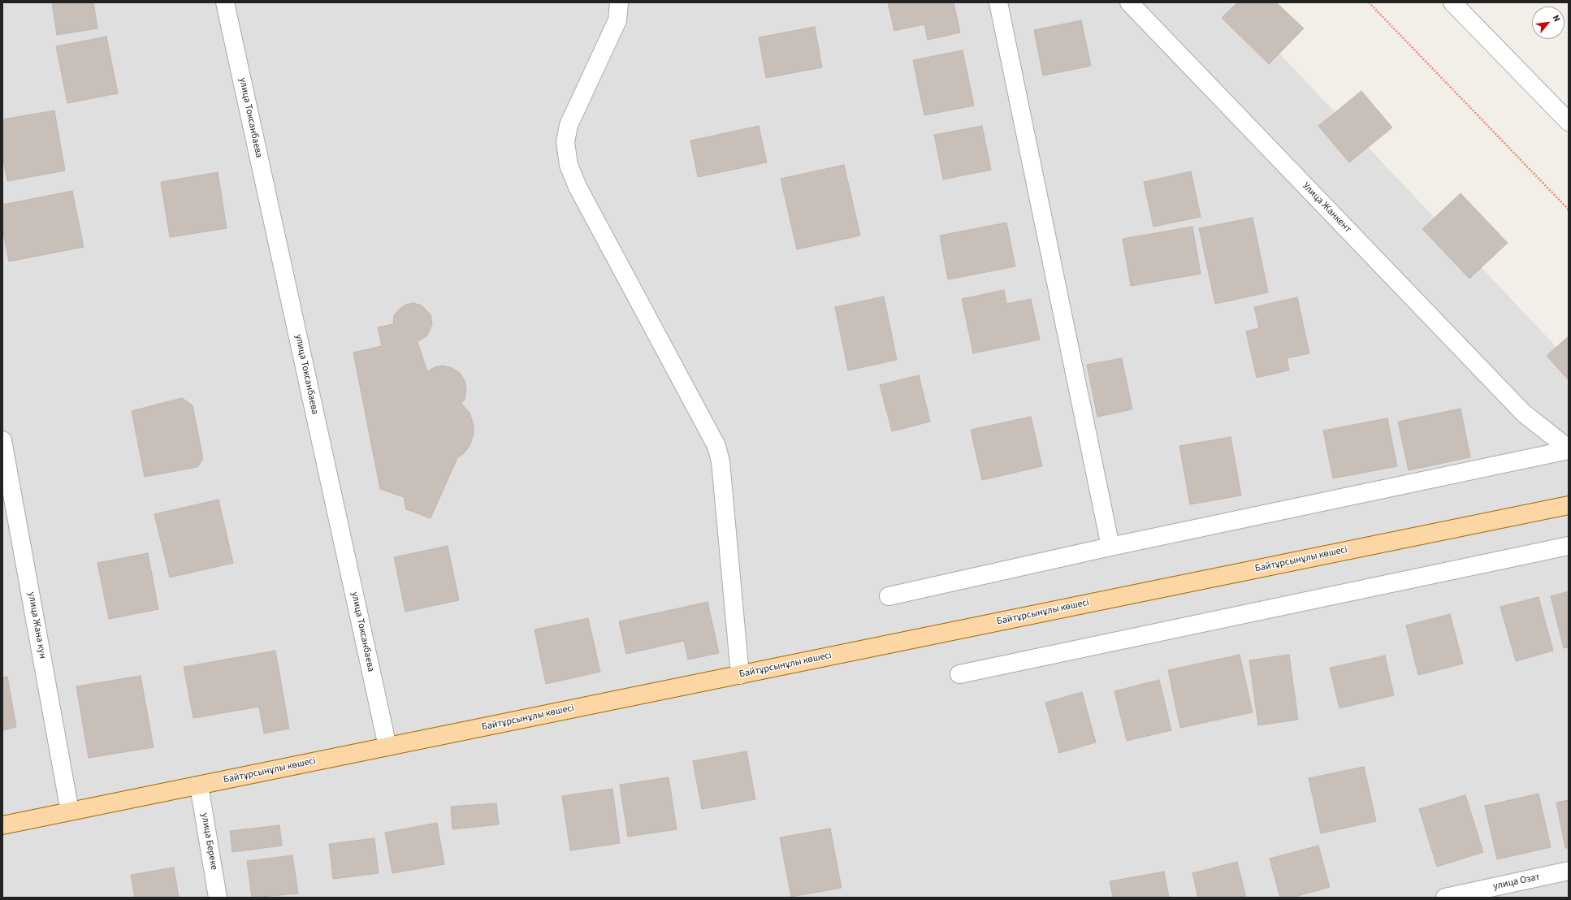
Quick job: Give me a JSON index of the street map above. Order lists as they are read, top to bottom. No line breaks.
{"streets":{"main road":["Байтұрсынұлы көшесі"],"street":["улица Токсанбаева","Улица Жанкент","улица Жана кун","улица Береке","улица Озат"]},"crossings":[["улица Токсанбаева","Байтұрсынұлы көшесі"],["Байтұрсынұлы көшесі","улица Жана кун"],["Байтұрсынұлы көшесі","улица Береке"]],"north":"top right"}
